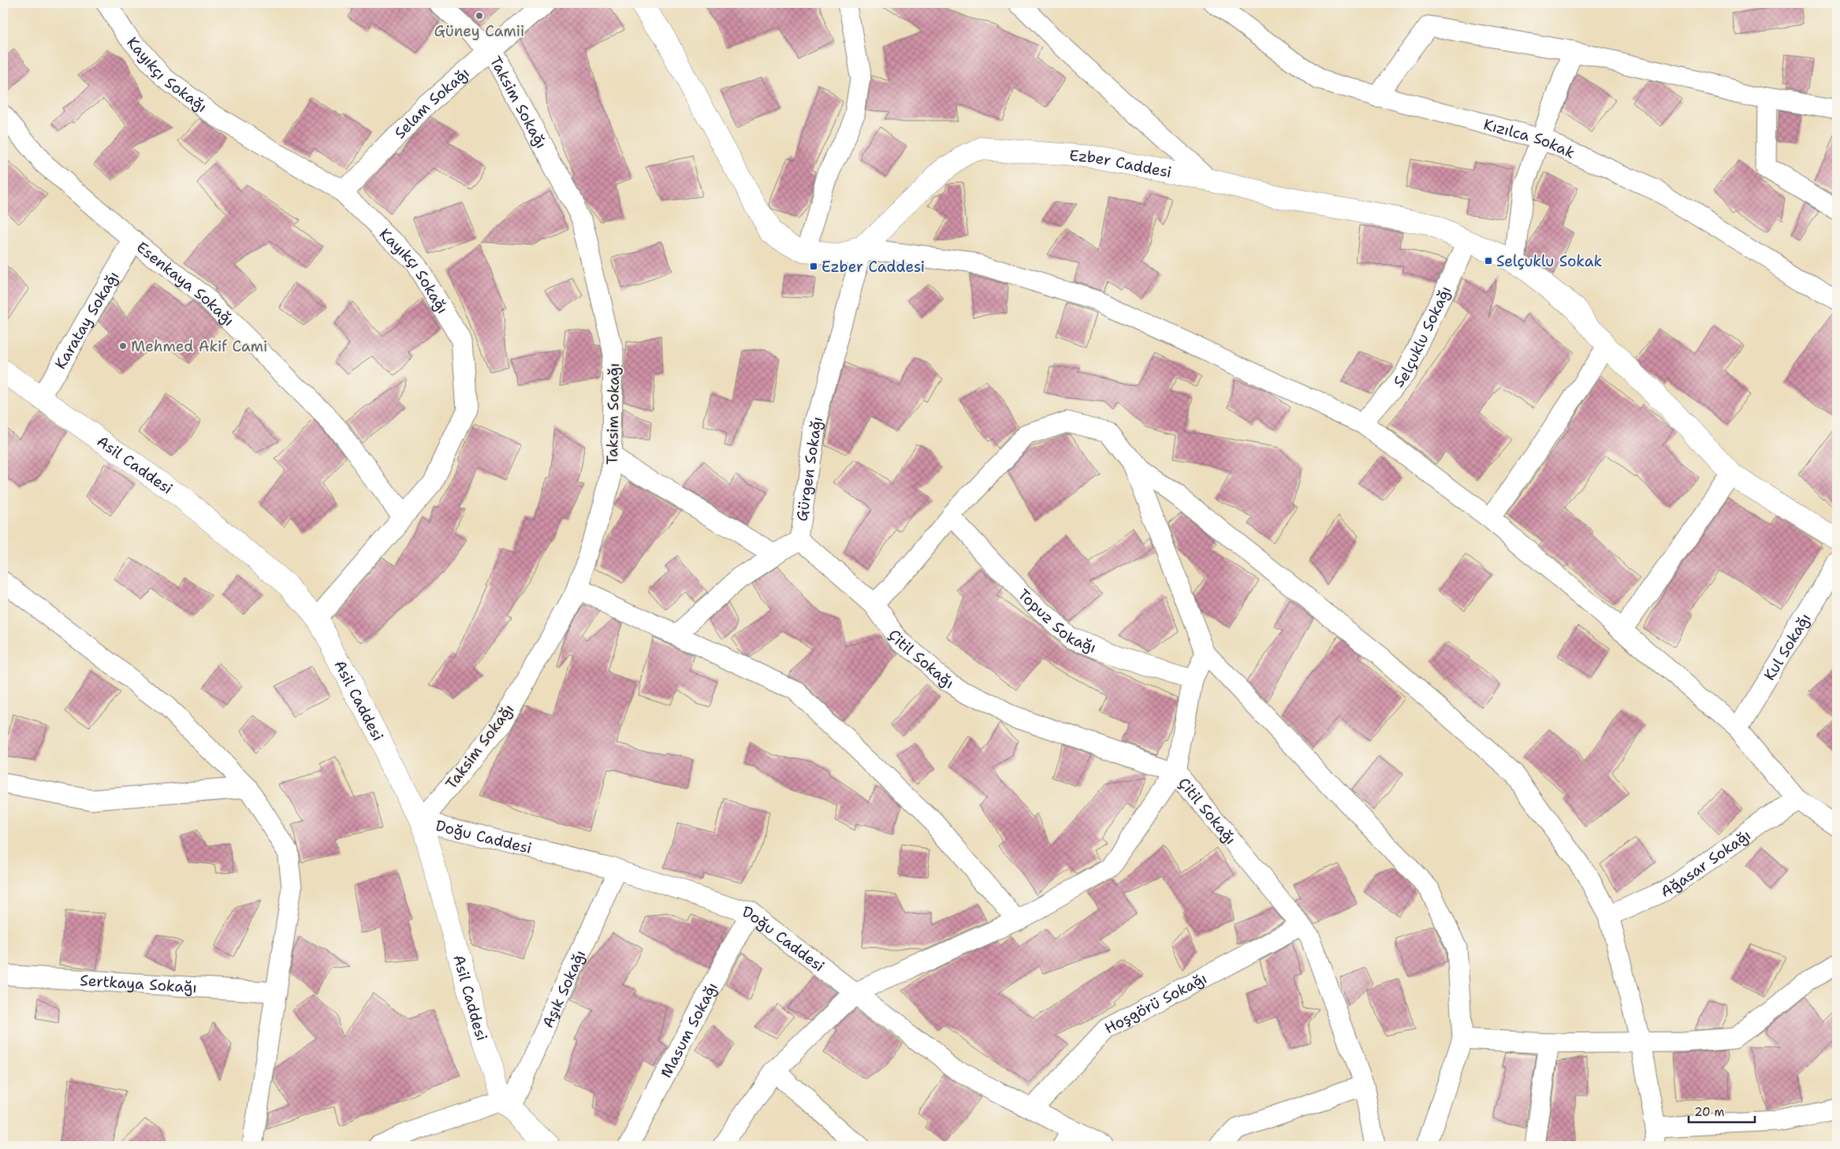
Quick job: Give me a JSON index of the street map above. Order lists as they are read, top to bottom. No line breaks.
{"streets":{"street":["Kayıkçı Sokağı","Taksim Sokağı","Selam Sokağı","Kızılca Sokak","Ezber Caddesi","Esenkaya Sokağı","Karatay Sokağı","Selçuklu Sokağı","Asil Caddesi","Gürgen Sokağı","Topuz Sokağı","Kul Sokağı","Çitil Sokağı","Doğu Caddesi","Ağasar Sokağı","Sertkaya Sokağı","Aşık Sokağı","Hoşgörü Sokağı","Masum Sokağı"]},"crossings":[["Kayıkçı Sokağı","Selam Sokağı"],["Kayıkçı Sokağı","Esenkaya Sokağı"],["Kayıkçı Sokağı","Asil Caddesi"],["Taksim Sokağı","Selam Sokağı"],["Taksim Sokağı","Asil Caddesi"],["Taksim Sokağı","Doğu Caddesi"],["Ezber Caddesi","Selçuklu Sokağı"],["Ezber Caddesi","Gürgen Sokağı"],["Esenkaya Sokağı","Karatay Sokağı"],["Karatay Sokağı","Asil Caddesi"],["Asil Caddesi","Doğu Caddesi"],["Asil Caddesi","Aşık Sokağı"],["Gürgen Sokağı","Çitil Sokağı"],["Çitil Sokağı","Hoşgörü Sokağı"],["Doğu Caddesi","Aşık Sokağı"],["Doğu Caddesi","Hoşgörü Sokağı"],["Doğu Caddesi","Masum Sokağı"]],"places":{"other":["Güney Camii","Mehmed Akif Cami"],"transit":["Selçuklu Sokak","Ezber Caddesi"]},"scale_bar":"20 m"}
